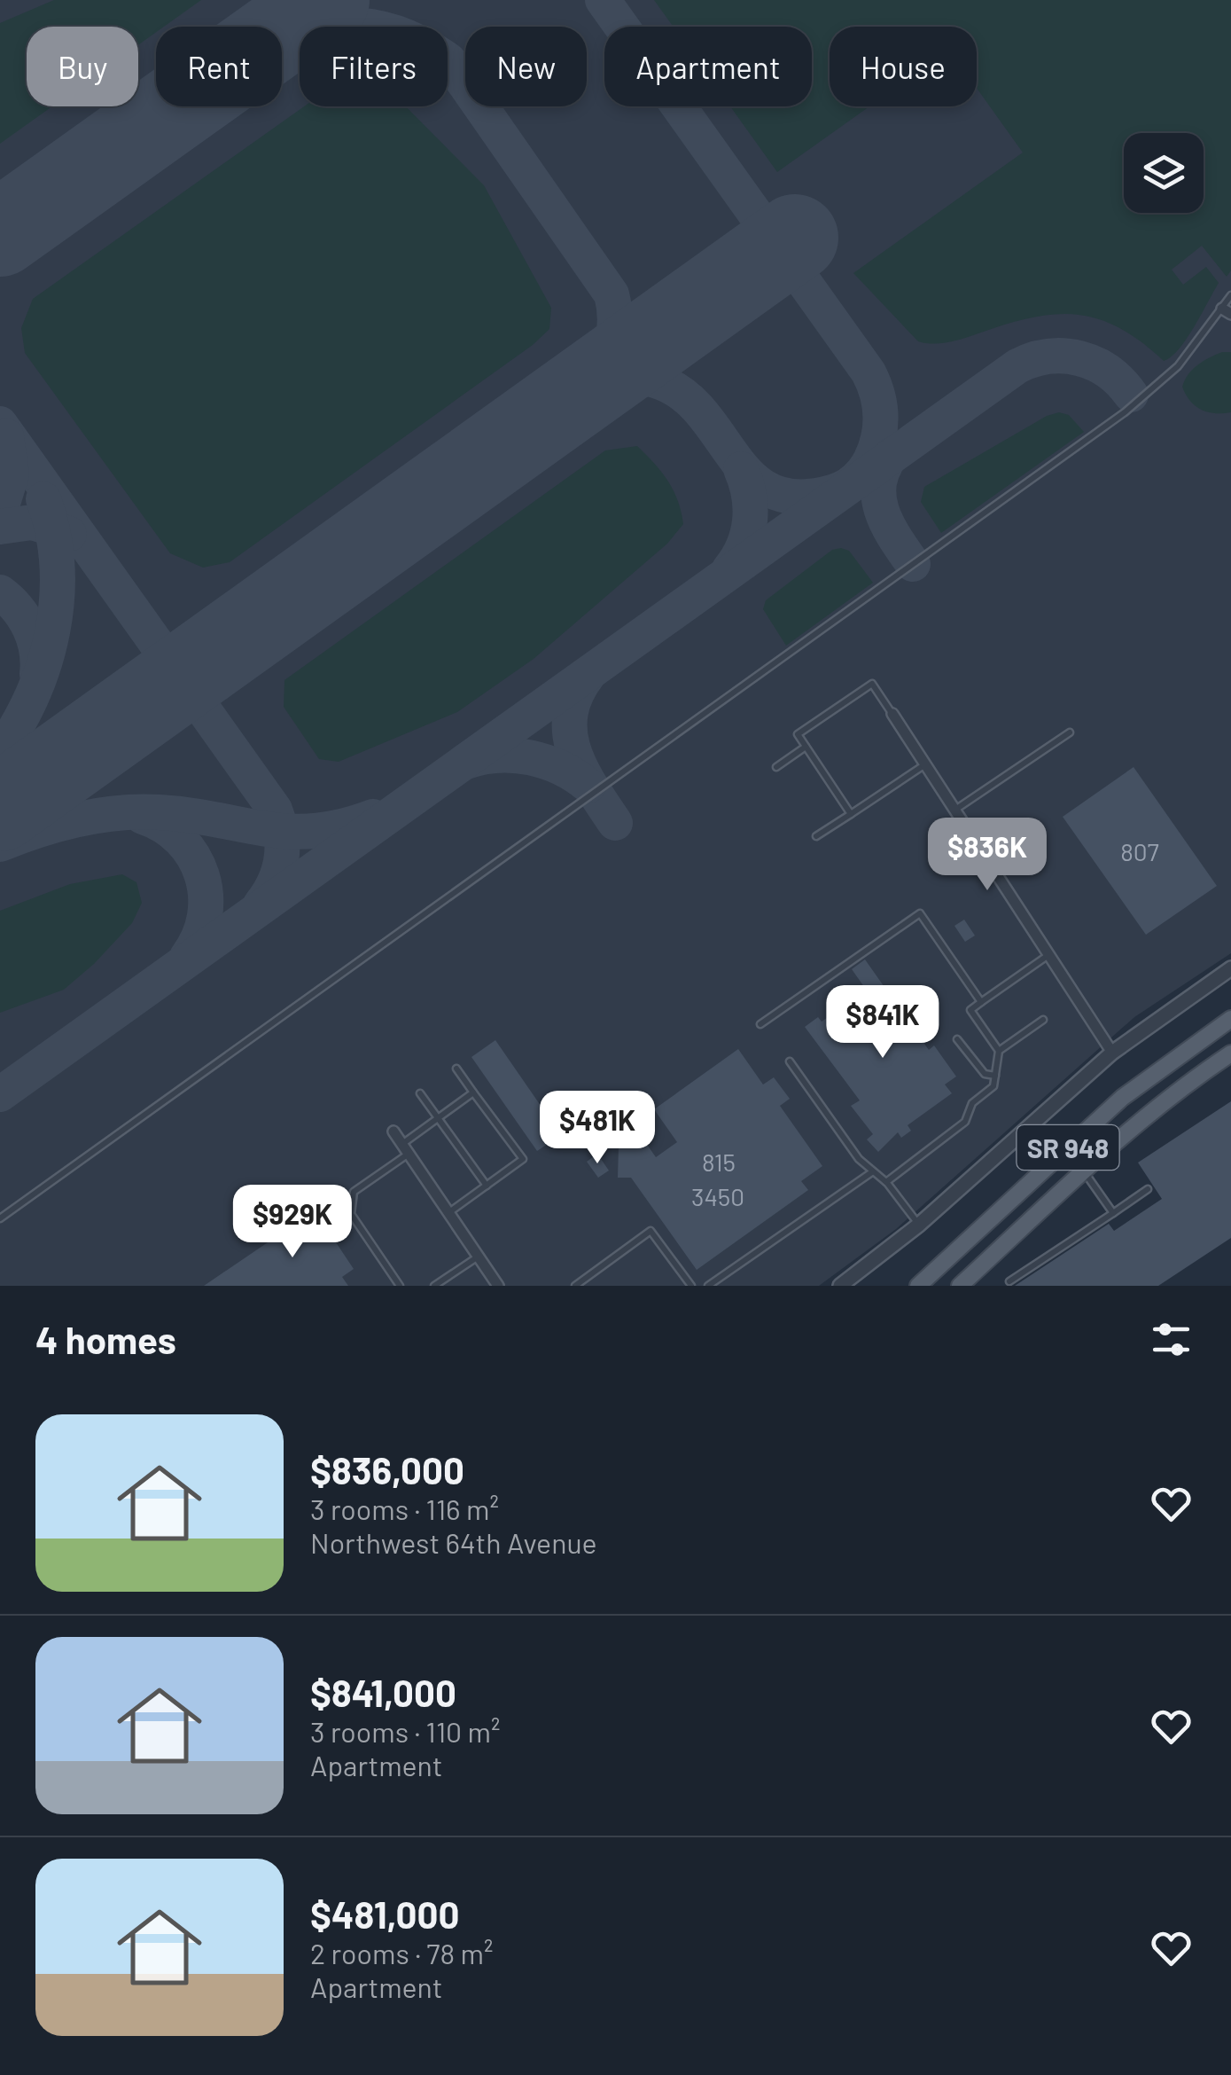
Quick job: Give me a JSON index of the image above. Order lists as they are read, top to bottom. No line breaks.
{"streets":{"main road":["SR 948"]},"house_numbers":["807","815","3450"],"page":{"chip":["Buy","Rent","Filters","New","Apartment","House"],"price":["$836K","$841K","$481K","$929K"],"heading":"4 homes","list":[{"name":"$836,000","note":"3 rooms · 116 m² · Northwest 64th Avenue"},{"name":"$841,000","note":"3 rooms · 110 m² · Apartment"},{"name":"$481,000","note":"2 rooms · 78 m² · Apartment"}]}}
